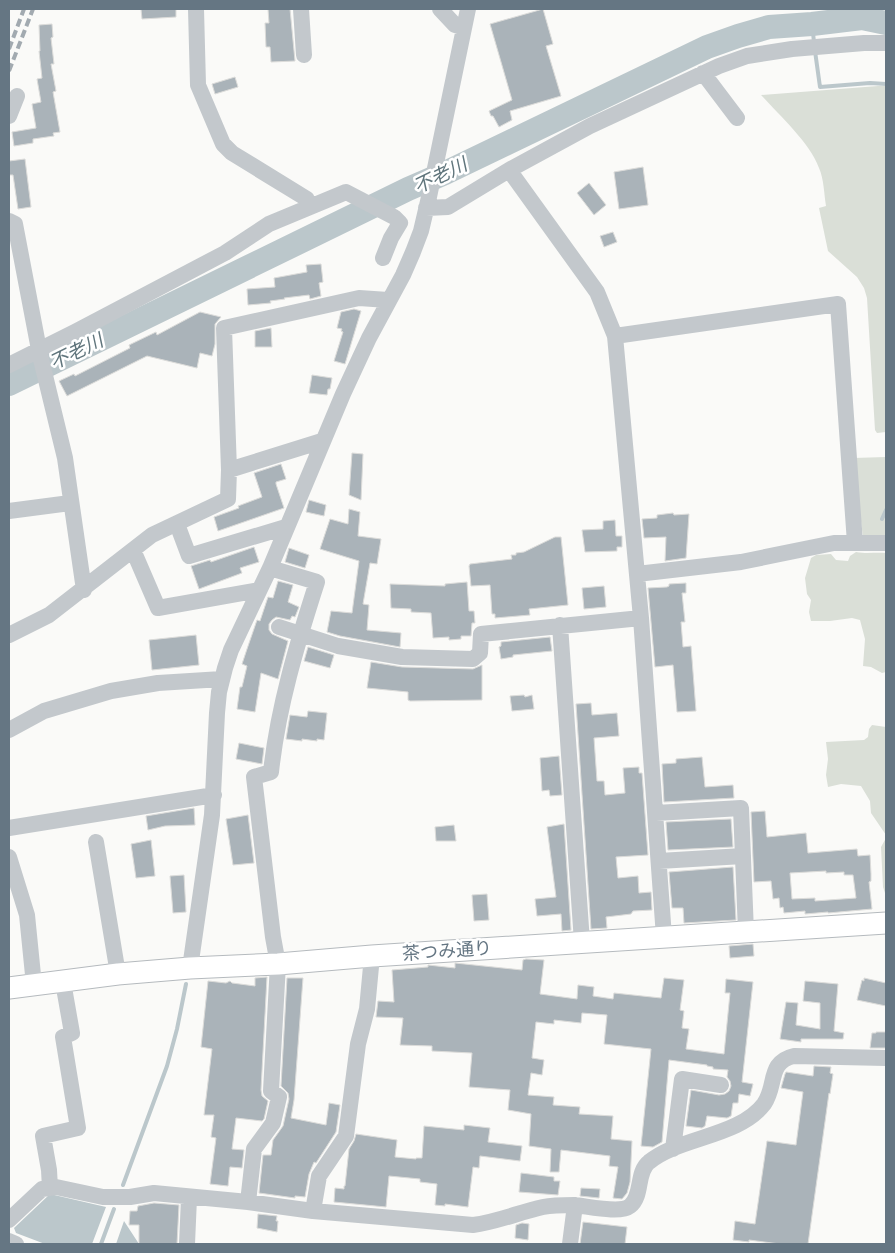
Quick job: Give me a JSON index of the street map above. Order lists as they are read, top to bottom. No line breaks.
{"streets":{"main road":["茶つみ通り"]},"water":["不老川"]}
